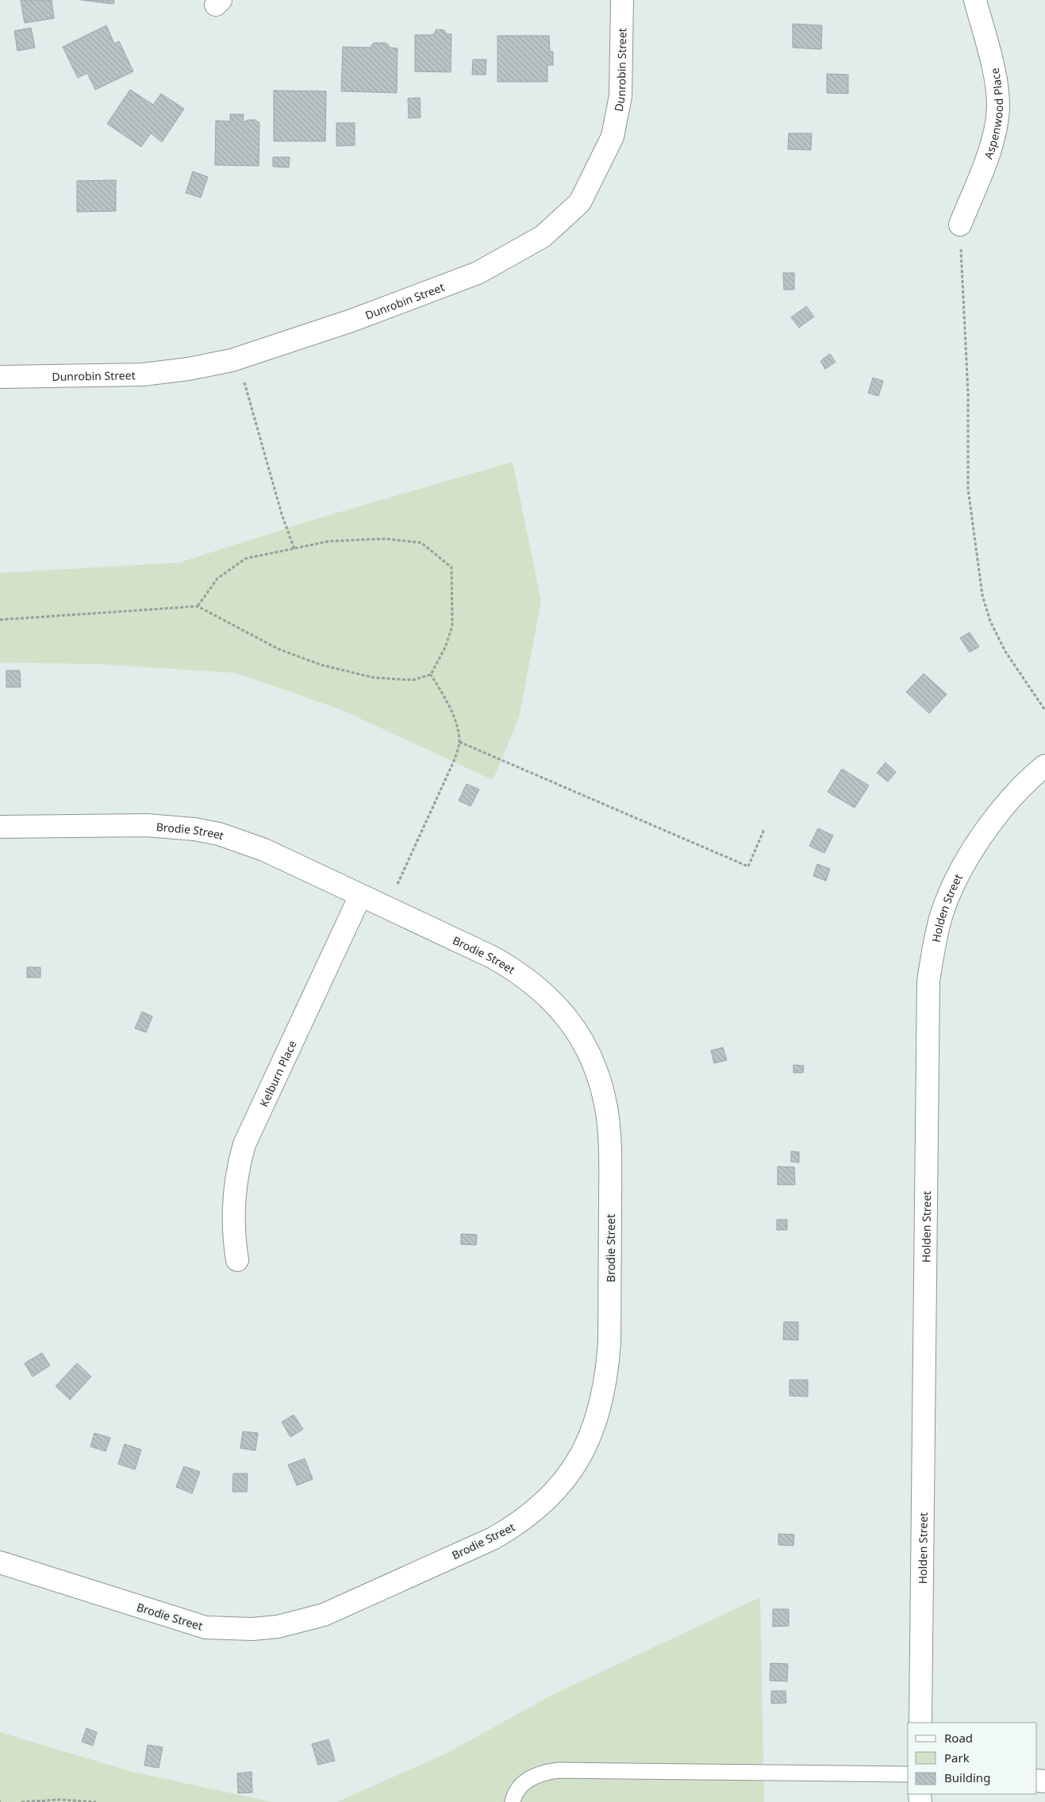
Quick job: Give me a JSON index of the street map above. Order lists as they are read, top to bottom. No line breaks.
{"streets":{"street":["Dunrobin Street","Aspenwood Place","Brodie Street","Holden Street","Kelburn Place"]},"crossings":[["Brodie Street","Kelburn Place"]],"legend":["Road","Park","Building"]}
